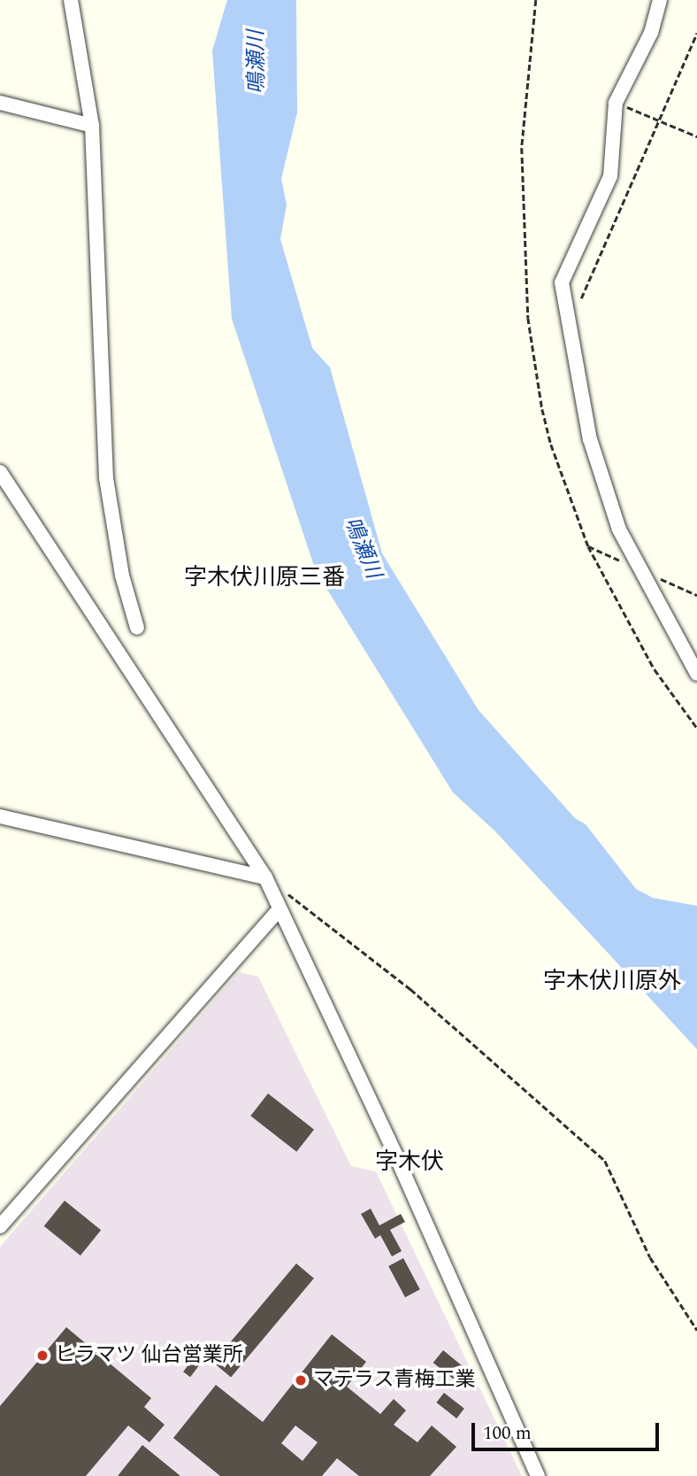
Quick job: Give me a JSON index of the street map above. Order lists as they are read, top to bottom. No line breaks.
{"districts":["字木伏川原三番","字木伏川原外","字木伏"],"water":["鳴瀬川"],"places":["ヒラマツ 仙台営業所","マテラス青梅工業"],"scale_bar":"100 m"}
